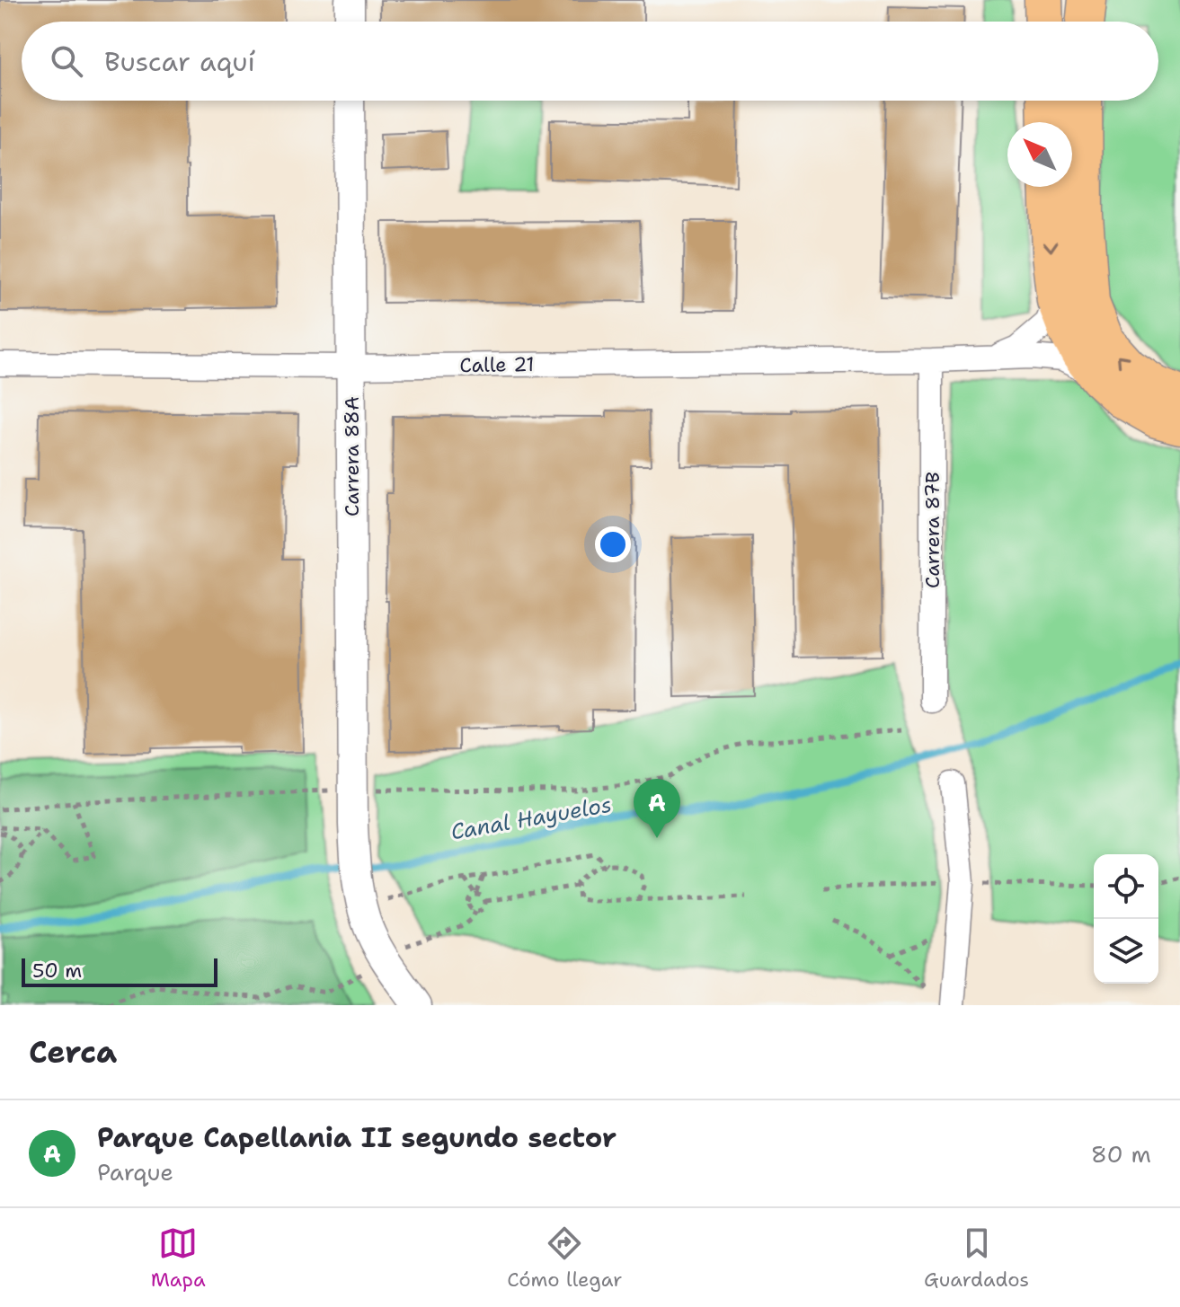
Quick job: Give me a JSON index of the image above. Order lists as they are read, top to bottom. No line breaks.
{"streets":{"street":["Calle 21","Carrera 88A","Carrera 87B"]},"crossings":[["Calle 21","Carrera 88A"],["Calle 21","Carrera 87B"]],"water":["Canal Hayuelos"],"scale_bar":"50 m","north":"top left","page":{"search":"Buscar aquí","pins":"A","scale":"50 m","heading":"Cerca","list":[{"mark":"A","name":"Parque Capellania II segundo sector","note":"Parque","value":"80 m"}],"nav":["Mapa","Cómo llegar","Guardados"]}}
